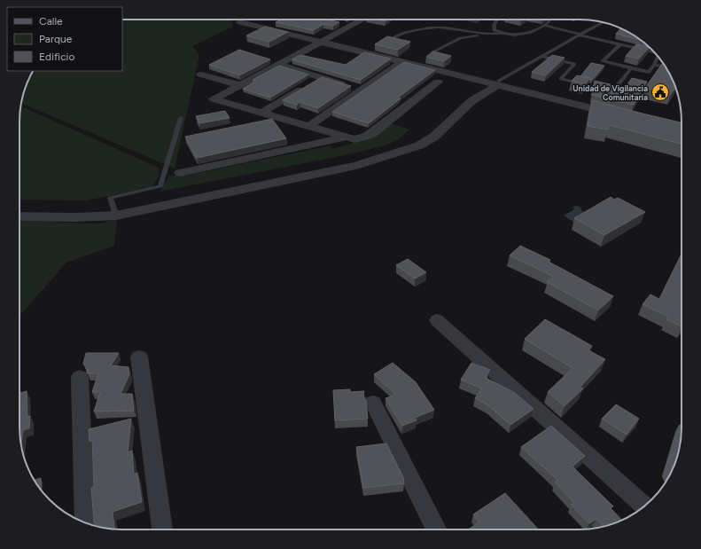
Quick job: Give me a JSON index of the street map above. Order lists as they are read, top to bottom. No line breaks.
{"places":{"public building":["Unidad de Vigilancia Comunitaria"]},"legend":["Calle","Parque","Edificio"]}
